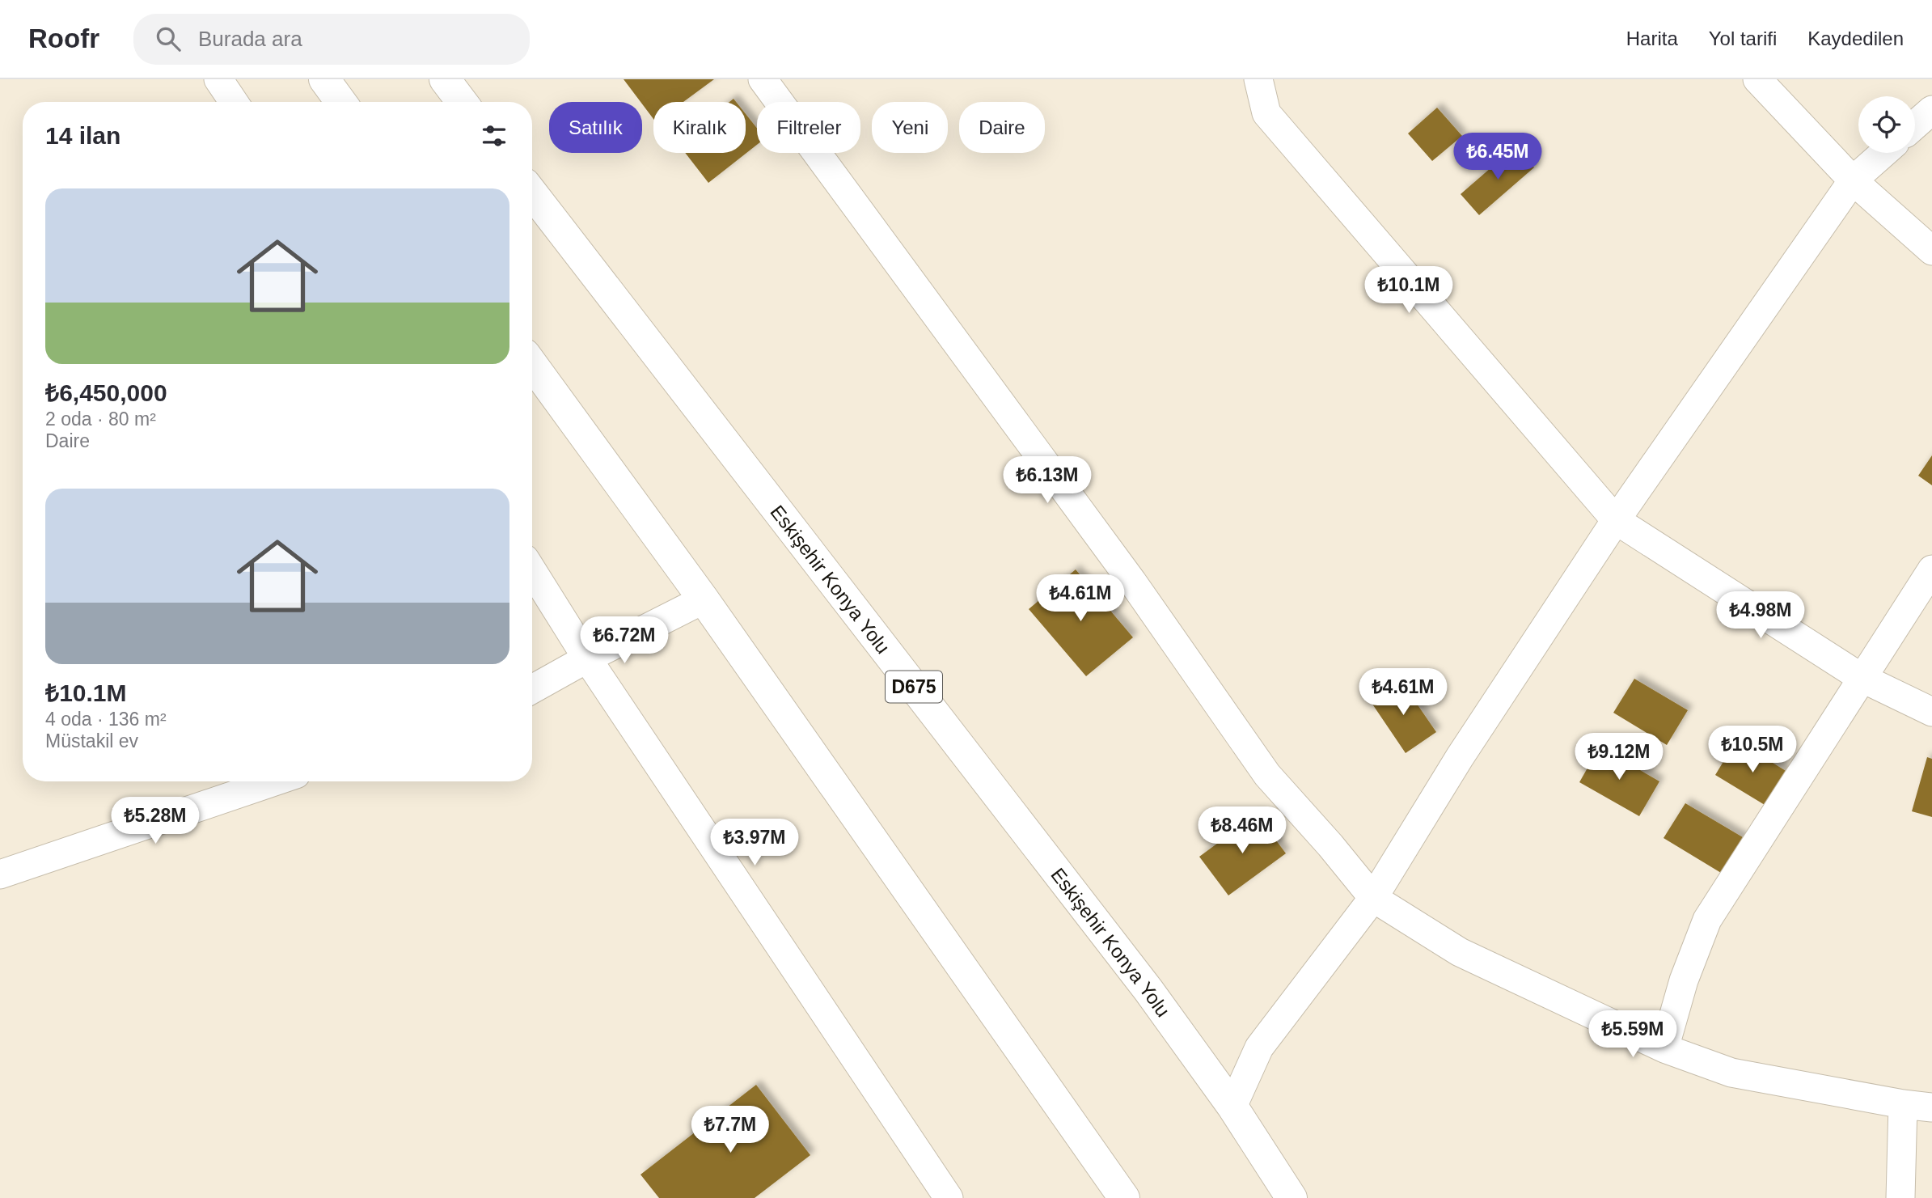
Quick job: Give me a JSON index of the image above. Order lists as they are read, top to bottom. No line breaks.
{"streets":{"highway":["Eskişehir Konya Yolu","D675"]},"page":{"header":"Roofr","search":"Burada ara","nav":["Harita","Yol tarifi","Kaydedilen"],"chip":["Satılık","Kiralık","Filtreler","Yeni","Daire"],"heading":"14 ilan","price":["₺6.45M","₺10.1M","₺6.13M","₺4.61M","₺4.98M","₺6.72M","₺4.61M","₺10.5M","₺9.12M","₺5.28M","₺8.46M","₺3.97M","₺5.59M","₺7.7M"],"list":[{"name":"₺6,450,000","note":"2 oda · 80 m² · Daire"},{"name":"₺10.1M","note":"4 oda · 136 m² · Müstakil ev"}]}}
